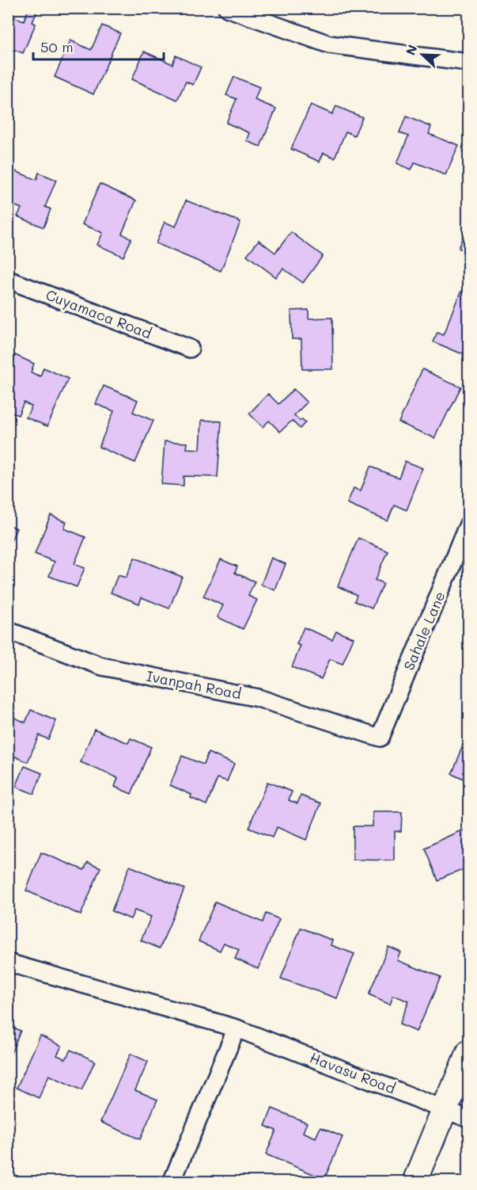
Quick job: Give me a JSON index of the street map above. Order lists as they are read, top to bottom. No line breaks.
{"streets":{"street":["Cuyamaca Road","Sahale Lane","Ivanpah Road","Havasu Road"]},"crossings":[["Sahale Lane","Ivanpah Road"]],"scale_bar":"50 m","north":"top left"}
